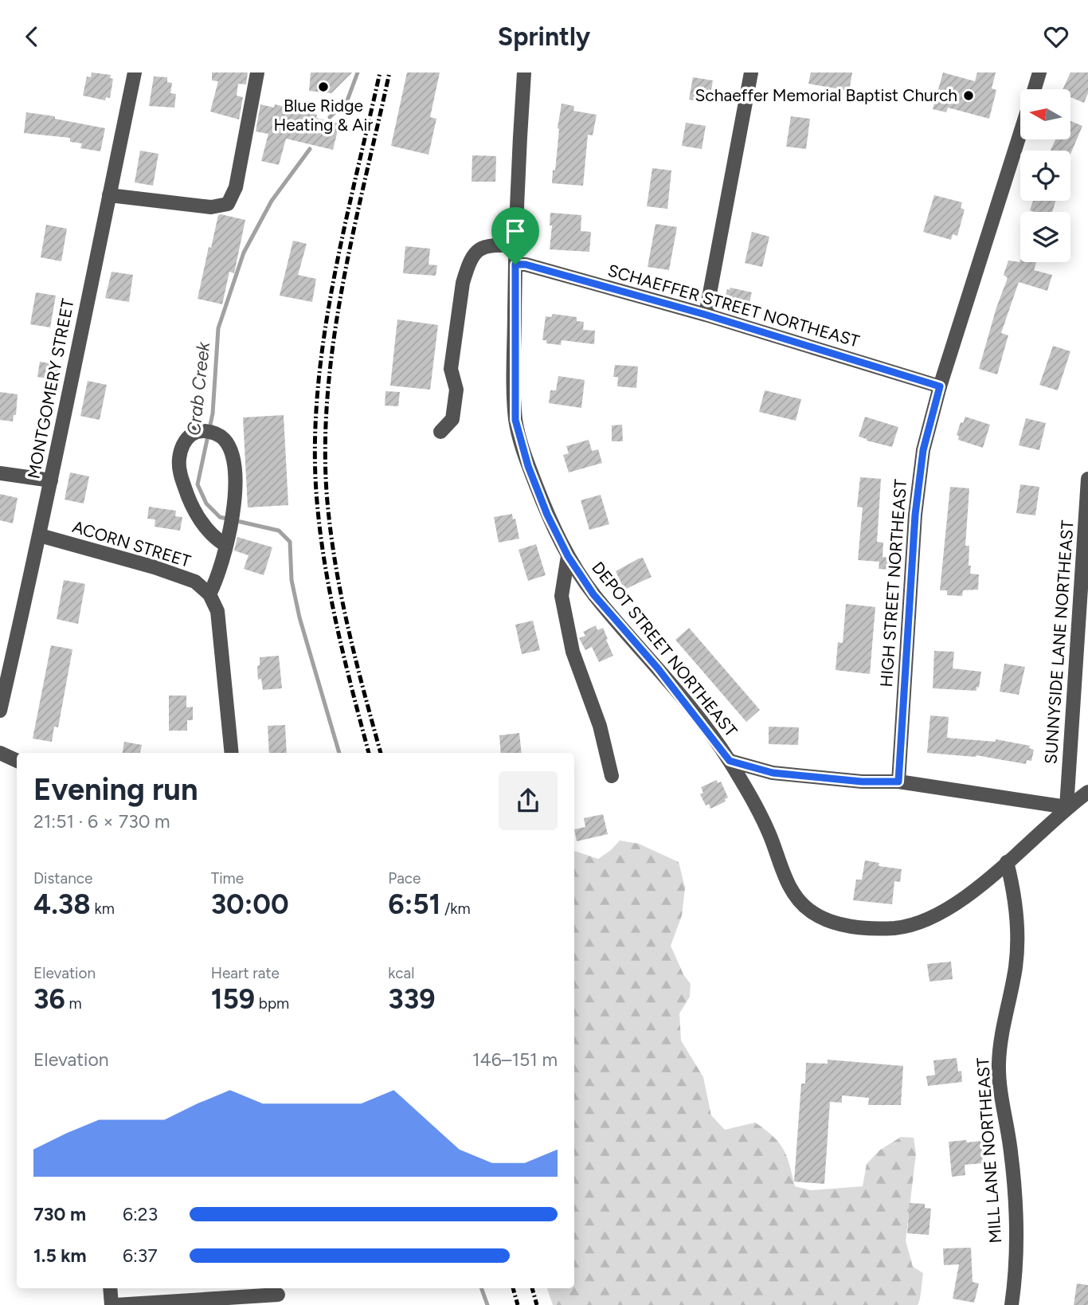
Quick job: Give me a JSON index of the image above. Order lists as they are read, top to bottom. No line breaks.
{"streets":{"street":["SCHAEFFER STREET NORTHEAST","MONTGOMERY STREET","ACORN STREET","HIGH STREET NORTHEAST","SUNNYSIDE LANE NORTHEAST","DEPOT STREET NORTHEAST","MILL LANE NORTHEAST"]},"crossings":[["SCHAEFFER STREET NORTHEAST","HIGH STREET NORTHEAST"],["SCHAEFFER STREET NORTHEAST","DEPOT STREET NORTHEAST"],["MONTGOMERY STREET","ACORN STREET"],["SUNNYSIDE LANE NORTHEAST","DEPOT STREET NORTHEAST"],["DEPOT STREET NORTHEAST","MILL LANE NORTHEAST"]],"water":["Crab Creek"],"places":["Blue Ridge Heating & Air","Schaeffer Memorial Baptist Church"],"north":"left","page":{"header":"Sprintly","heading":["Evening run","21:51 · 6 × 730 m"],"stats":[["Distance","4.38 km"],["Time","30:00"],["Pace","6:51 /km"],["Elevation","36 m"],["Heart rate","159 bpm"],["kcal","339"]],"chart":["Elevation","146–151 m"],"list":[{"name":"730 m","note":"6:23"},{"name":"1.5 km","note":"6:37"}]}}
